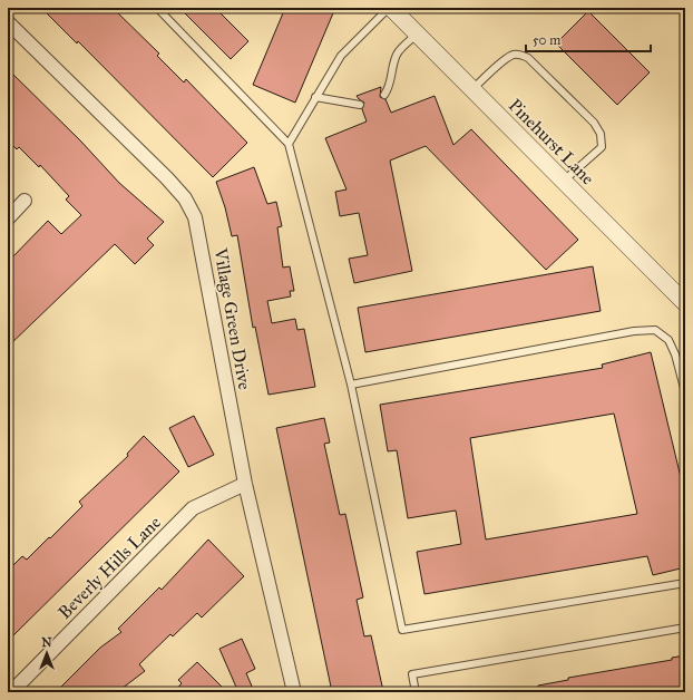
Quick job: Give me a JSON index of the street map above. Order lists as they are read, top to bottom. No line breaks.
{"streets":{"street":["Pinehurst Lane","Village Green Drive","Beverly Hills Lane"]},"crossings":[["Village Green Drive","Beverly Hills Lane"]],"scale_bar":"50 m","north":"top"}
